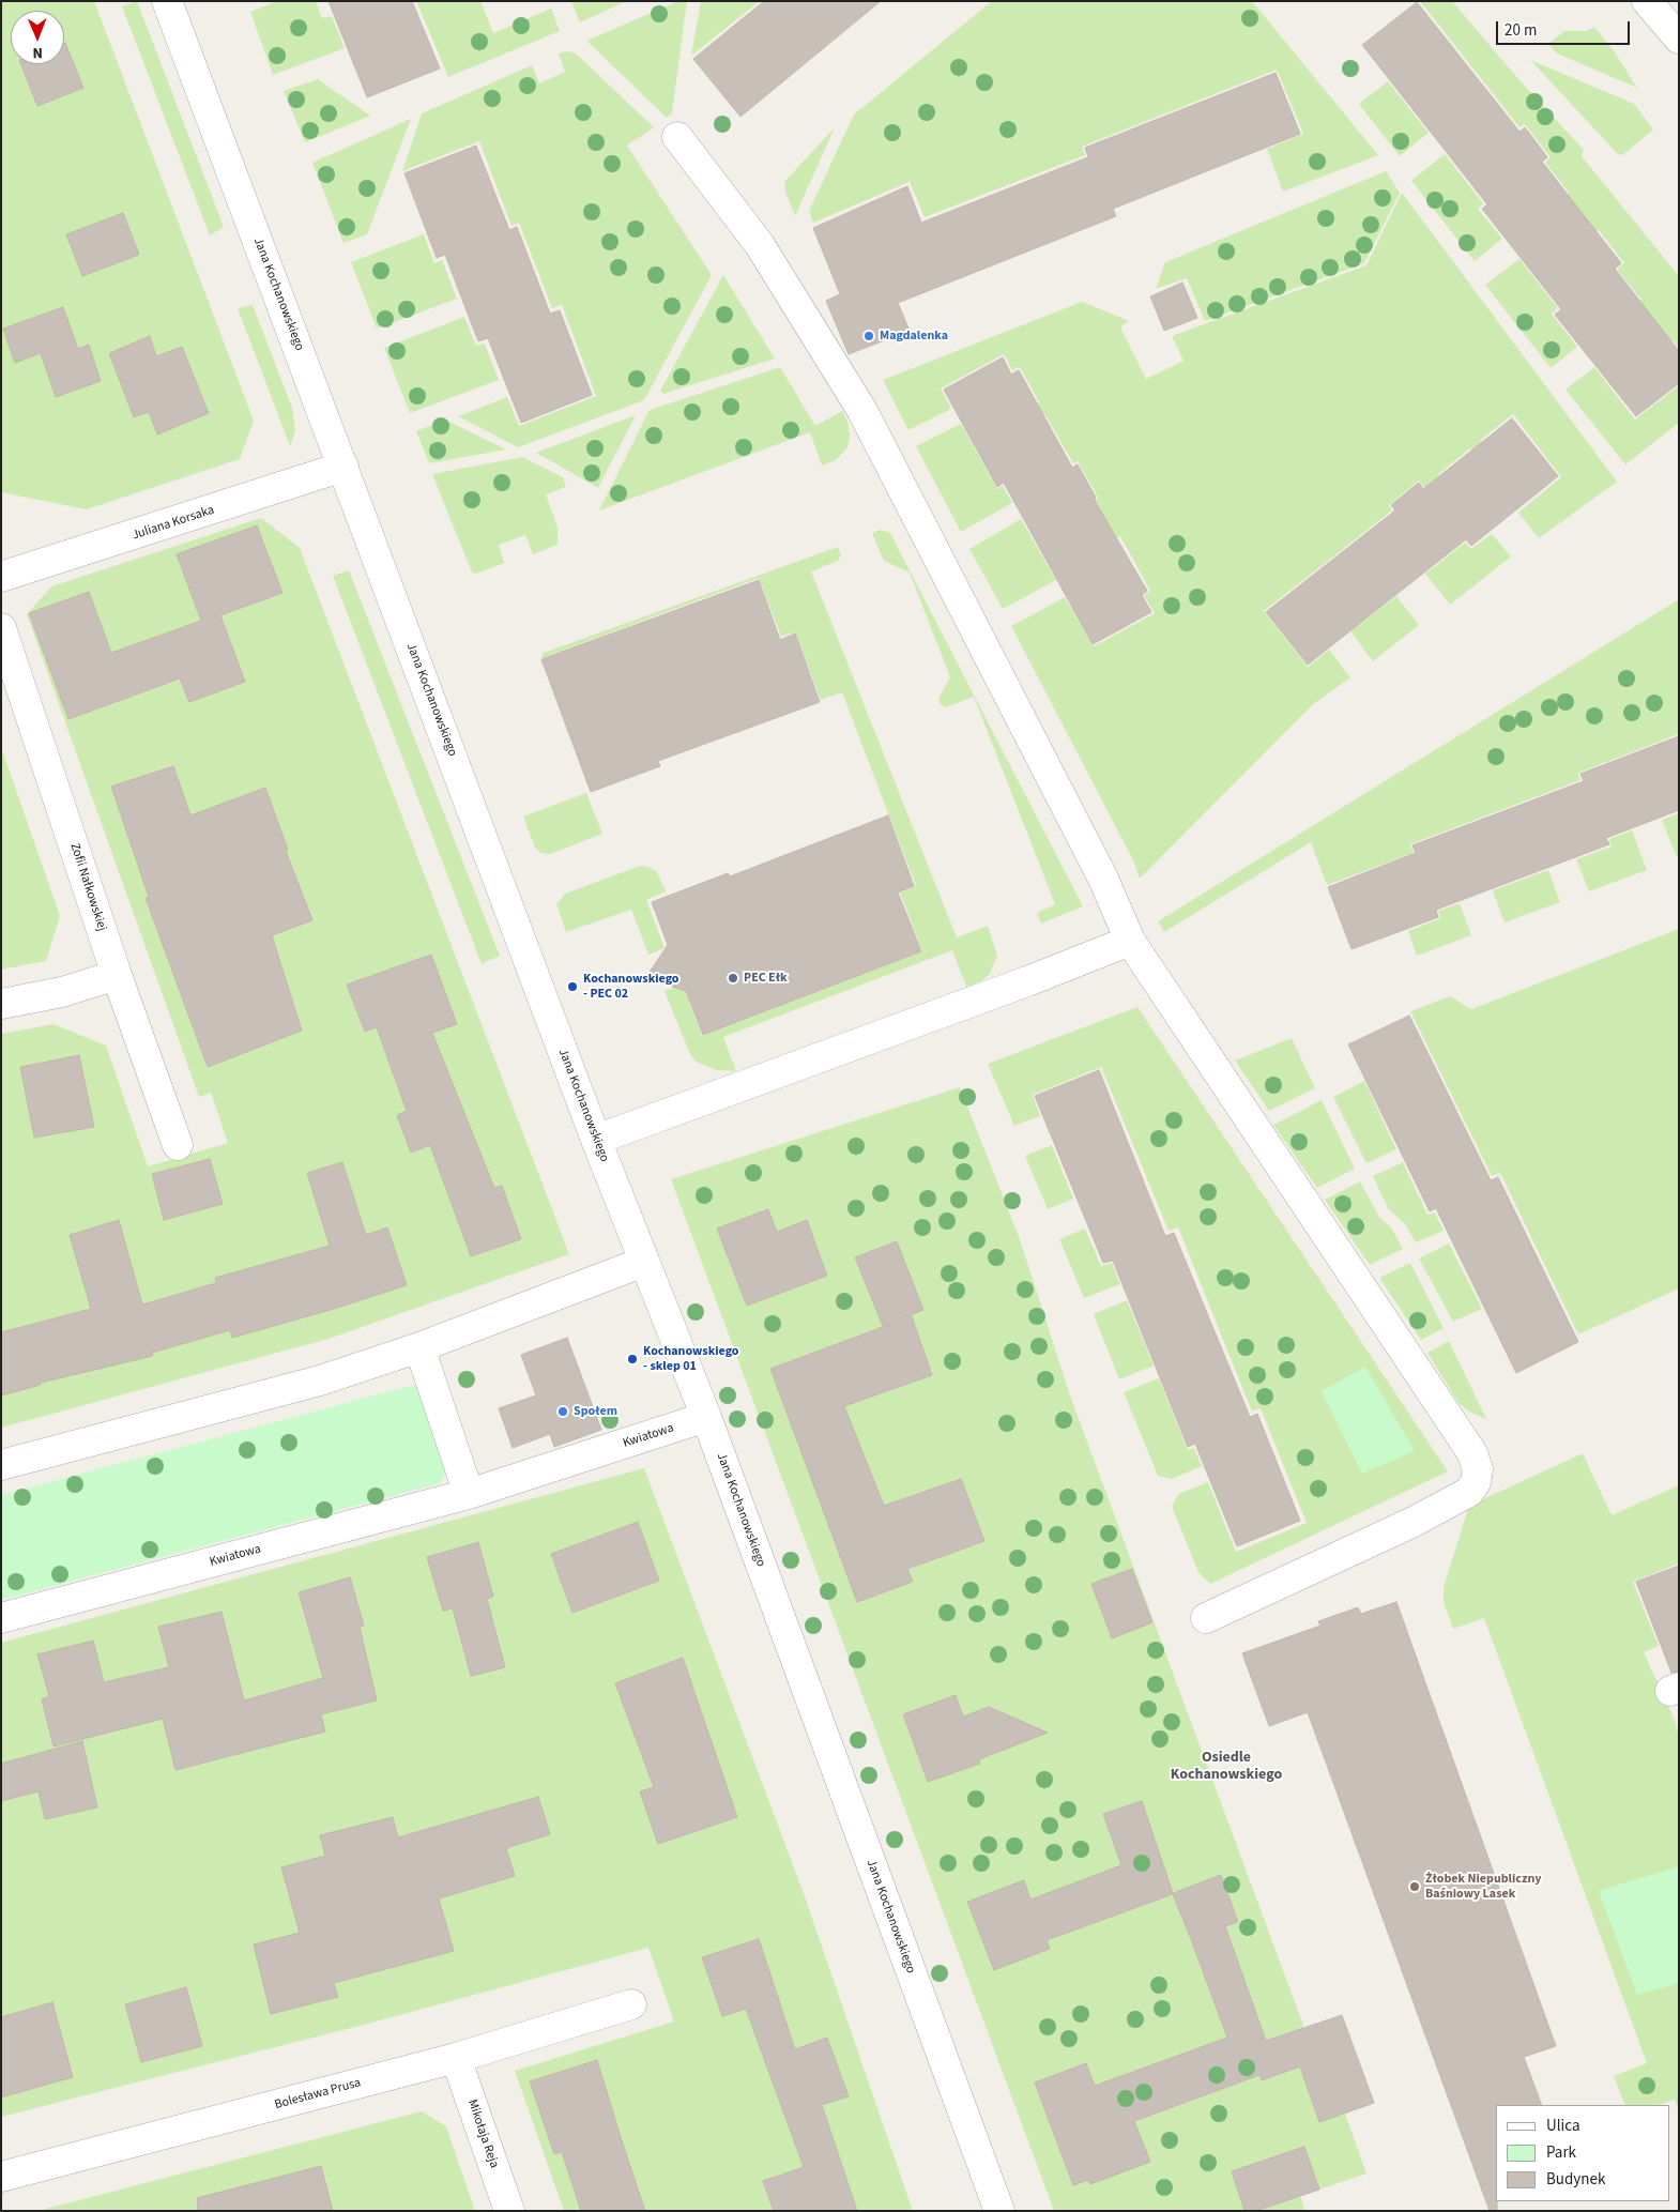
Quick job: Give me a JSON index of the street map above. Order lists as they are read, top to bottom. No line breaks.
{"streets":{"street":["Jana Kochanowskiego","Juliana Korsaka","Zofii Nałkowskiej","Kwiatowa","Bolesława Prusa","Mikołaja Reja"]},"crossings":[["Jana Kochanowskiego","Juliana Korsaka"],["Jana Kochanowskiego","Kwiatowa"],["Bolesława Prusa","Mikołaja Reja"]],"districts":["Osiedle Kochanowskiego"],"places":["Magdalenka","PEC Ełk","Kochanowskiego - PEC 02","Kochanowskiego - sklep 01","Społem","Żłobek Niepubliczny Baśniowy Lasek"],"legend":["Ulica","Park","Budynek"],"scale_bar":"20 m","north":"bottom"}
